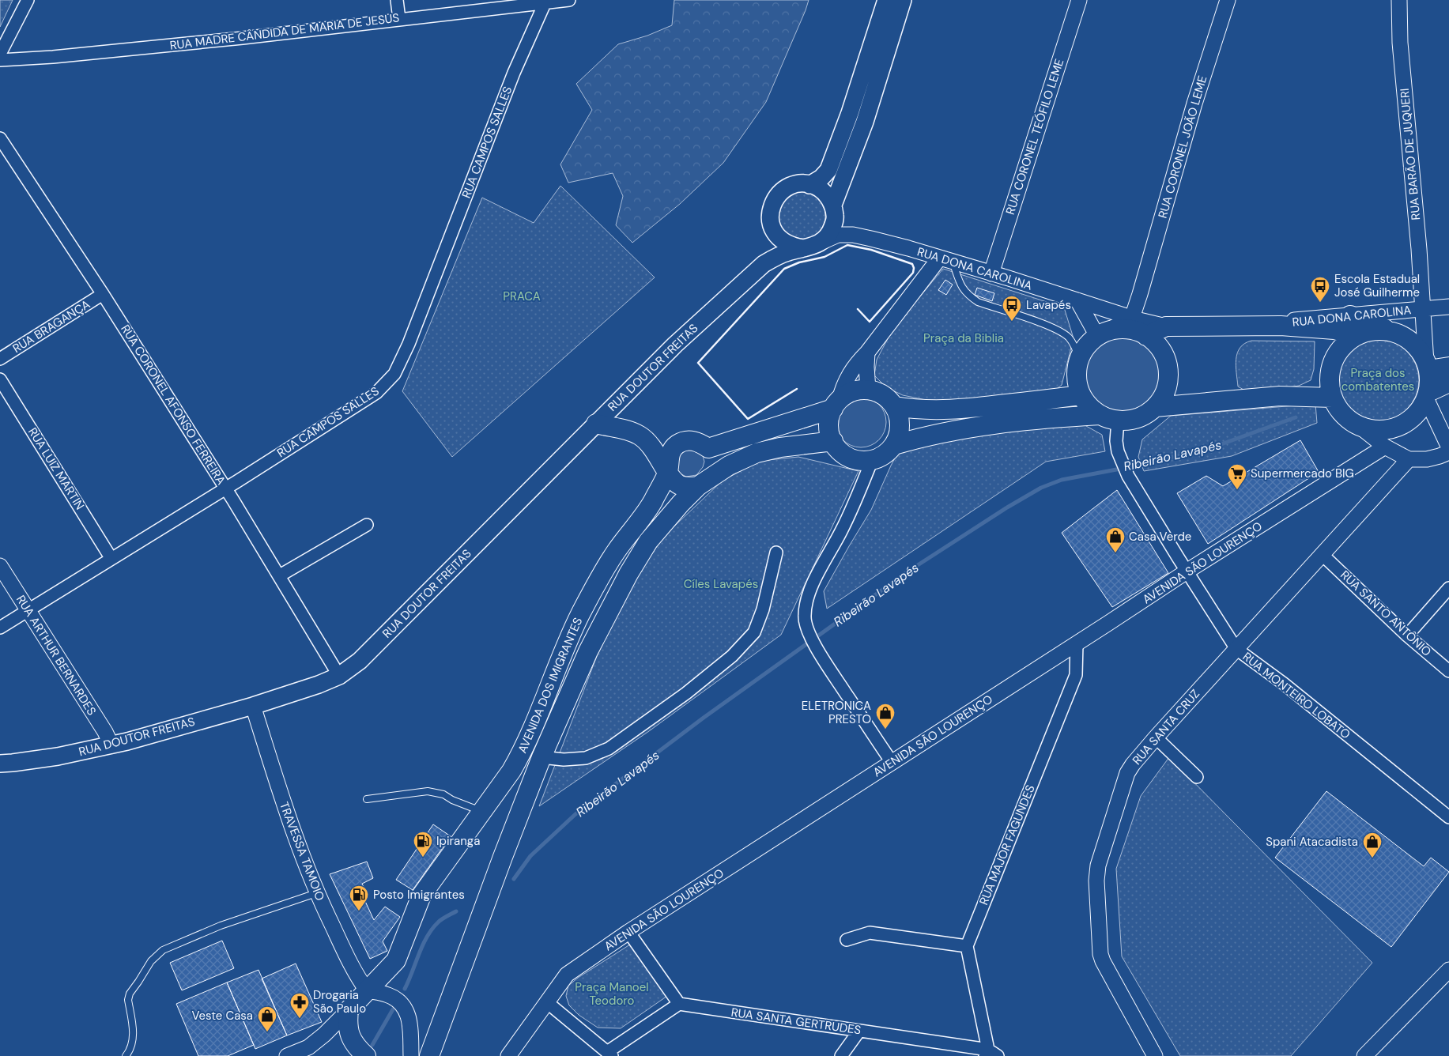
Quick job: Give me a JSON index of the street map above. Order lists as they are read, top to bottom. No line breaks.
{"streets":{"main road":["RUA DONA CAROLINA","RUA DOUTOR FREITAS","AVENIDA DOS IMIGRANTES"],"street":["RUA MADRE CÂNDIDA DE MARIA DE JESUS","RUA CORONEL TEÓFILO LEME","RUA CAMPOS SALLES","RUA CORONEL JOÃO LEME","RUA BARÃO DE JUQUERI","RUA BRAGANÇA","RUA CORONEL AFONSO FERREIRA","RUA LUIZ MARTIN","AVENIDA SÃO LOURENÇO","RUA SANTO ANTÔNIO","RUA ARTHUR BERNARDES","RUA MONTEIRO LOBATO","RUA SANTA CRUZ","RUA MAJOR FAGUNDES","TRAVESSA TAMOIO","RUA SANTA GERTRUDES"]},"crossings":[["RUA MADRE CÂNDIDA DE MARIA DE JESUS","RUA CAMPOS SALLES"],["RUA CORONEL TEÓFILO LEME","RUA DONA CAROLINA"],["RUA CAMPOS SALLES","RUA CORONEL AFONSO FERREIRA"],["RUA CAMPOS SALLES","RUA LUIZ MARTIN"],["RUA CAMPOS SALLES","RUA ARTHUR BERNARDES"],["RUA CORONEL JOÃO LEME","RUA DONA CAROLINA"],["RUA CORONEL JOÃO LEME","RUA MONTEIRO LOBATO"],["RUA BARÃO DE JUQUERI","RUA DONA CAROLINA"],["RUA DONA CAROLINA","RUA DOUTOR FREITAS"],["RUA DONA CAROLINA","RUA MONTEIRO LOBATO"],["RUA BRAGANÇA","RUA CORONEL AFONSO FERREIRA"],["RUA DOUTOR FREITAS","RUA CORONEL AFONSO FERREIRA"],["RUA DOUTOR FREITAS","RUA ARTHUR BERNARDES"],["RUA DOUTOR FREITAS","TRAVESSA TAMOIO"],["AVENIDA SÃO LOURENÇO","RUA MONTEIRO LOBATO"],["AVENIDA SÃO LOURENÇO","RUA MAJOR FAGUNDES"],["RUA SANTO ANTÔNIO","RUA SANTA CRUZ"],["AVENIDA DOS IMIGRANTES","TRAVESSA TAMOIO"],["RUA MONTEIRO LOBATO","RUA SANTA CRUZ"]],"water":["Ribeirão Lavapés"],"parks":["PRACA","Praça da Biblia","Praça dos combatentes","Cíles Lavapés","Praça Manoel Teodoro"],"places":{"bus stop":["Escola Estadual José Guilherme","Lavapés"],"supermarket":["Supermercado BIG"],"shop":["Casa Verde","ELETRONICA PRESTO","Spani Atacadista","Veste Casa"],"fuel station":["Ipiranga","Posto Imigrantes"],"pharmacy":["Drogaria São Paulo"]}}
